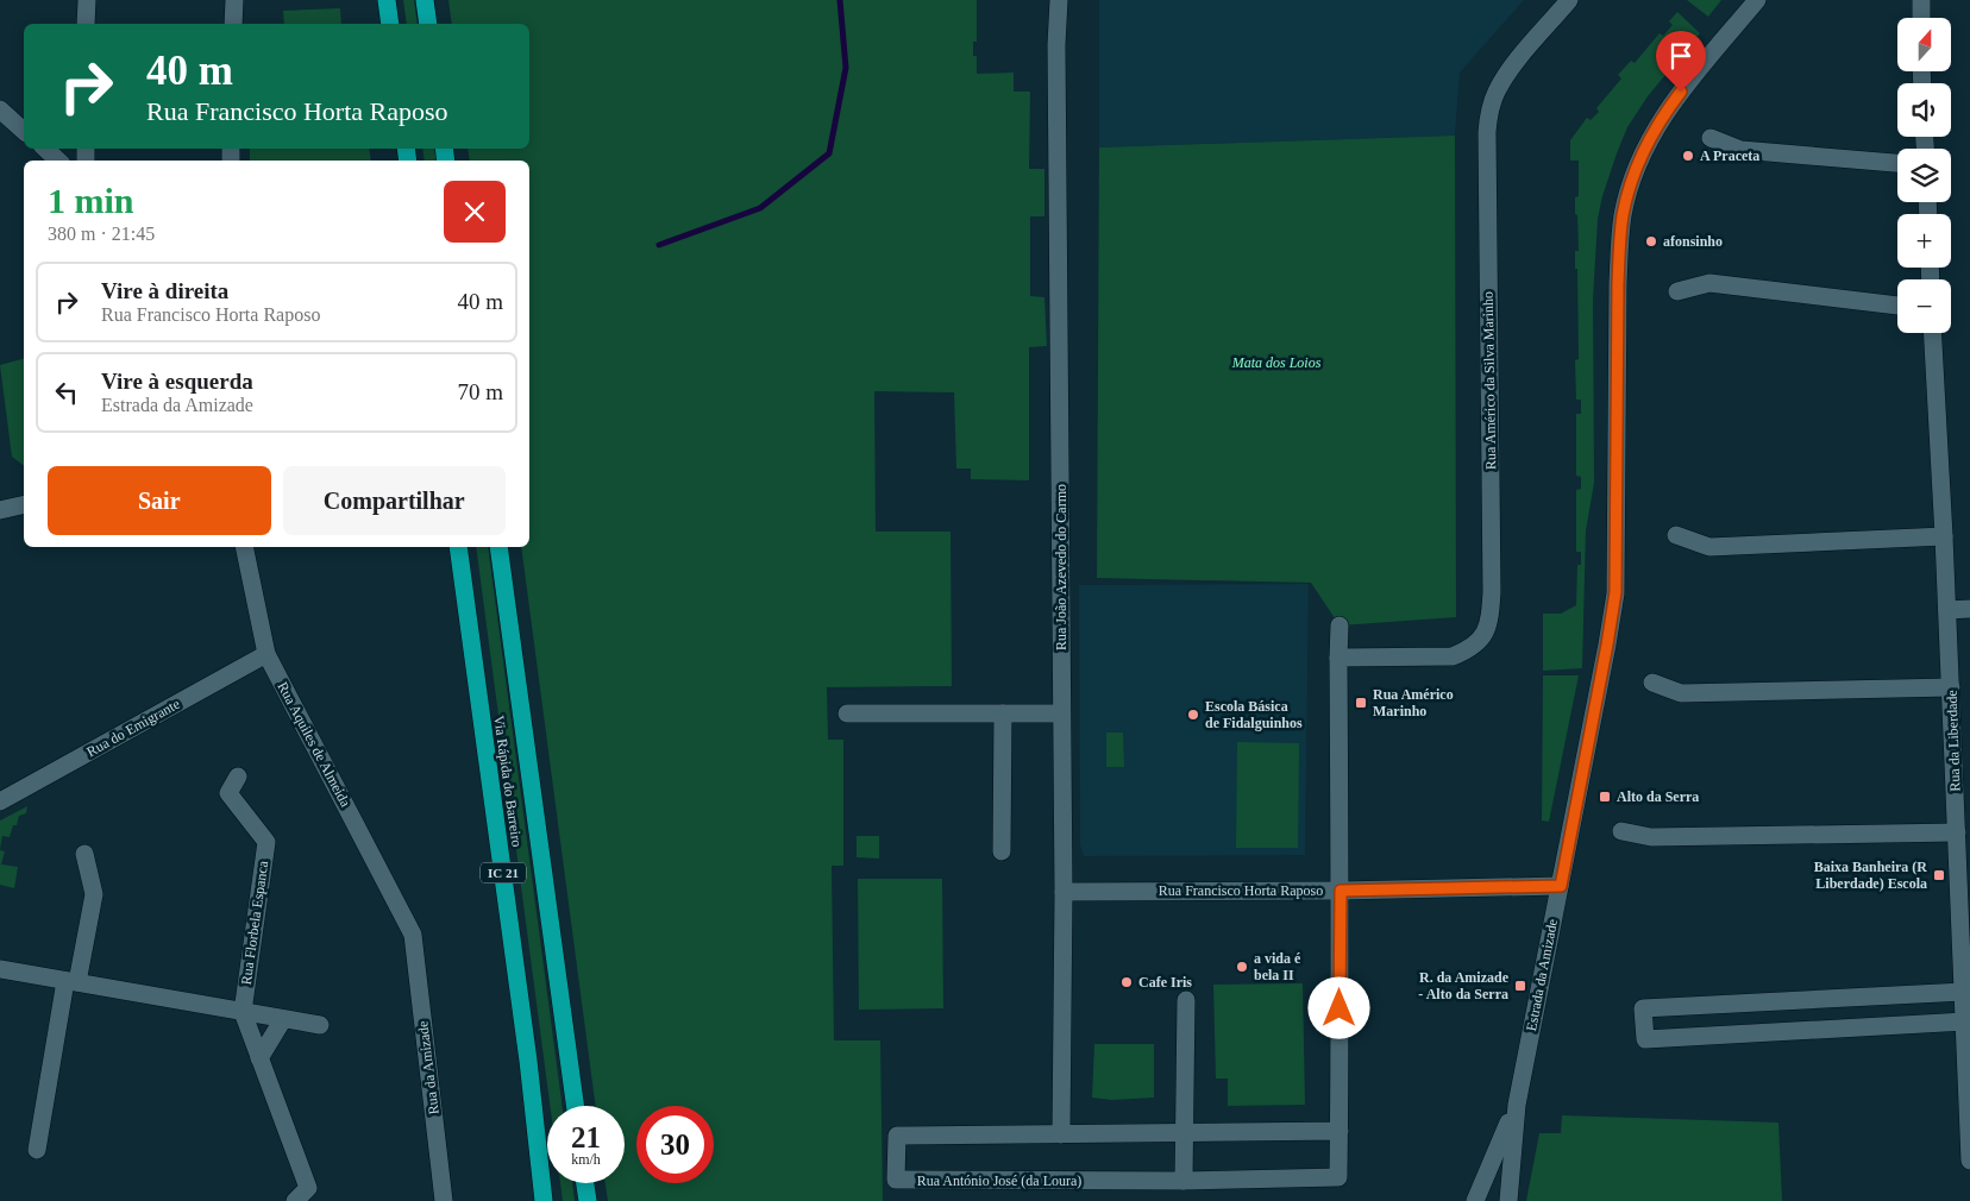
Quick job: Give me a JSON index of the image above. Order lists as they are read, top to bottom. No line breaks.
{"streets":{"highway":["Via Rápida do Barreiro","IC 21"],"street":["Rua Américo da Silva Marinho","Rua João Azevedo do Carmo","Rua do Emigrante","Rua da Liberdade","Rua Aquiles de Almeida","Rua Francisco Horta Raposo","Rua Florbela Espanca","Estrada da Amizade","Rua da Amizade","Rua António José (da Loura)"]},"crossings":[["Rua João Azevedo do Carmo","Rua Francisco Horta Raposo"],["Rua João Azevedo do Carmo","Rua António José (da Loura)"],["Rua do Emigrante","Rua Aquiles de Almeida"],["Rua Aquiles de Almeida","Rua da Amizade"],["Rua Francisco Horta Raposo","Estrada da Amizade"]],"parks":["Mata dos Loios"],"places":{"other":["A Praceta","afonsinho","Escola Básica de Fidalguinhos","a vida é bela II","Cafe Iris"],"transit":["Rua Américo Marinho","Alto da Serra","Baixa Banheira (R Liberdade) Escola","R. da Amizade - Alto da Serra"]},"north":"top","page":{"map_buttons":["+","−"],"turn":["40 m","Rua Francisco Horta Raposo"],"heading":["1 min","380 m · 21:45"],"list":[{"name":"Vire à direita","note":"Rua Francisco Horta Raposo","value":"40 m"},{"name":"Vire à esquerda","note":"Estrada da Amizade","value":"70 m"}],"buttons":["Sair","Compartilhar"],"speed":"21 km/h","limit":"30"}}
